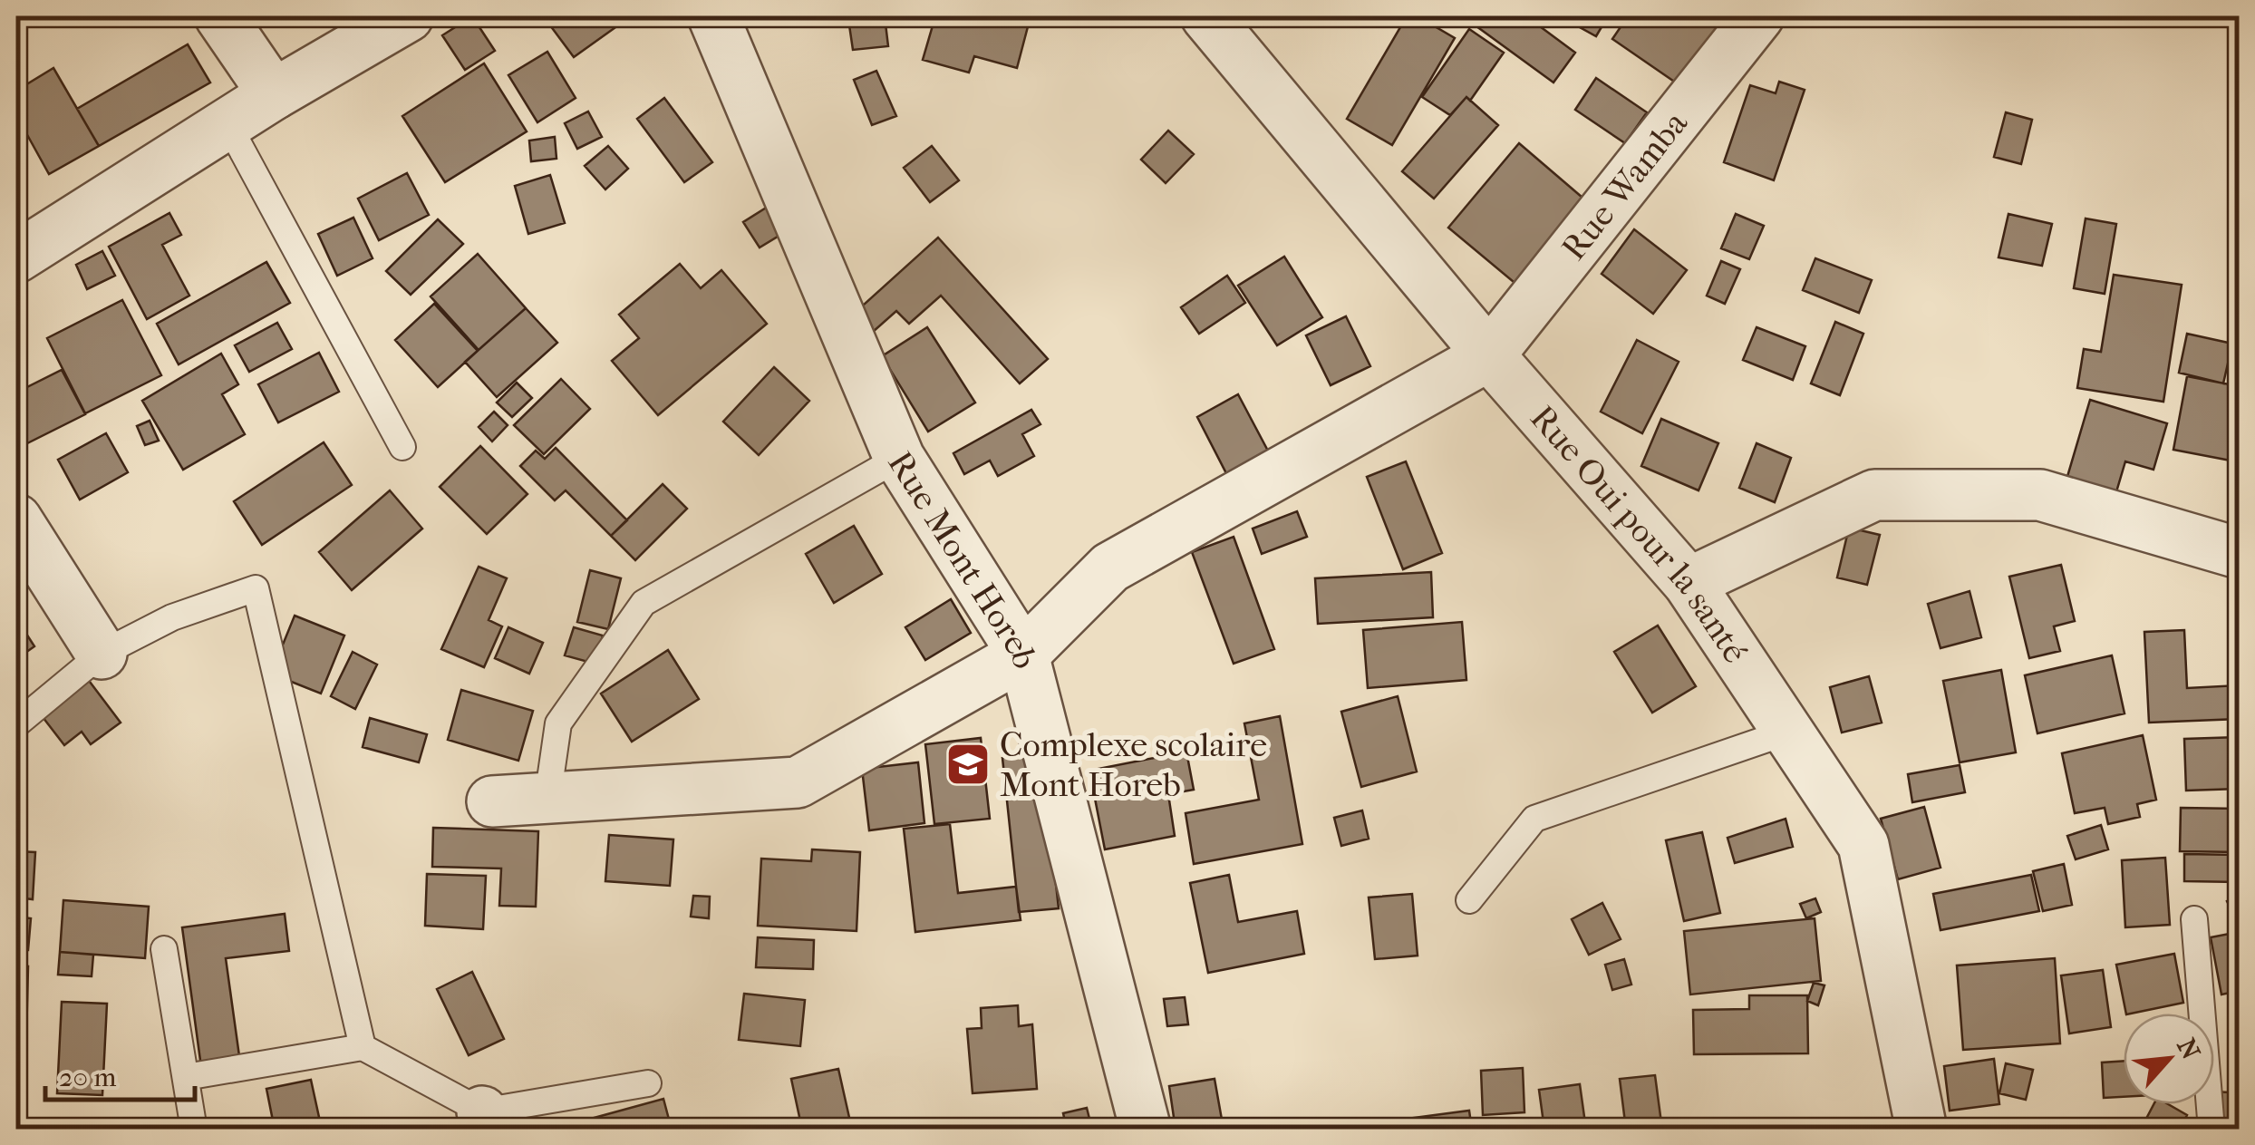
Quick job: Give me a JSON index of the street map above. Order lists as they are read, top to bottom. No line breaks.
{"streets":{"street":["Rue Wamba","Rue Oui pour la santé","Rue Mont Horeb"]},"crossings":[["Rue Wamba","Rue Oui pour la santé"]],"places":{"school or university":["Complexe scolaire Mont Horeb"]},"scale_bar":"20 m","north":"top right"}
